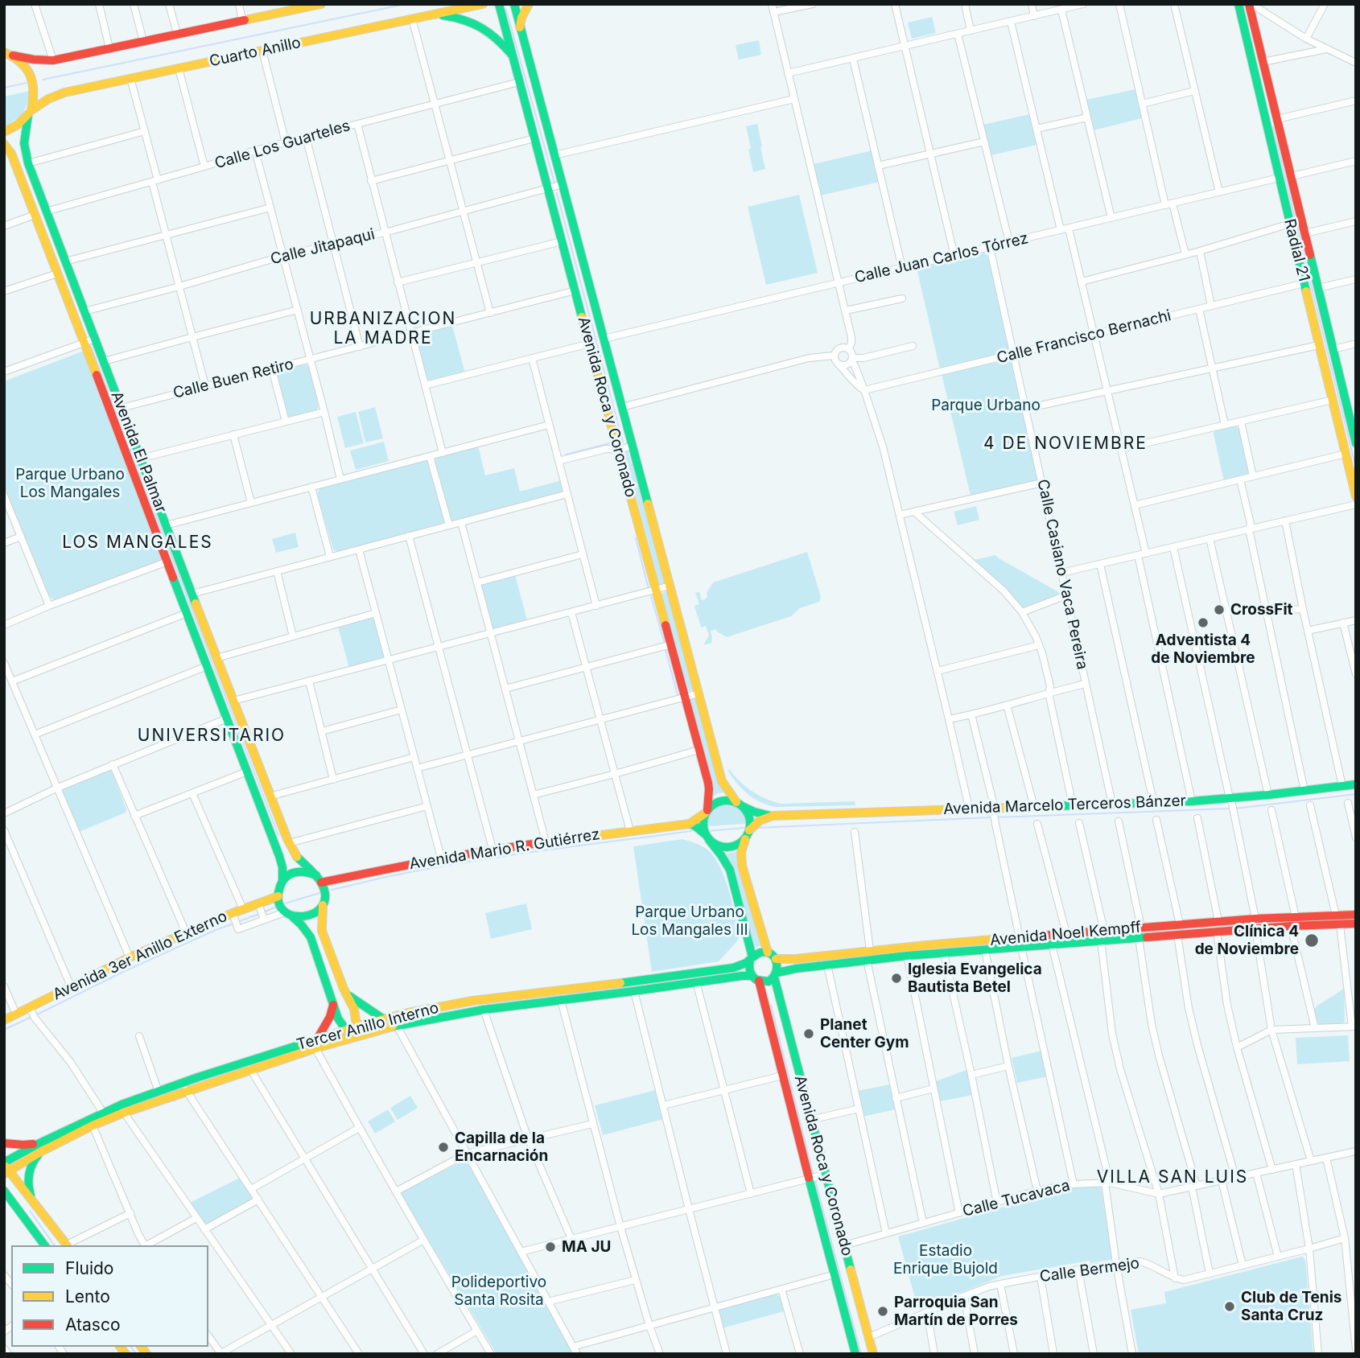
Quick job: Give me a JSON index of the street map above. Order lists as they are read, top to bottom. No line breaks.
{"streets":{"main road":["Cuarto Anillo","Radial 21","Avenida Roca y Coronado","Avenida El Palmar","Avenida Marcelo Terceros Bánzer","Avenida Mario R. Gutiérrez","Avenida Noel Kempff","Avenida 3er Anillo Externo","Tercer Anillo Interno"],"street":["Calle Los Guarteles","Calle Jitapaqui","Calle Juan Carlos Tórrez","Calle Francisco Bernachi","Calle Buen Retiro","Calle Casiano Vaca Pereira","Calle Tucavaca","Calle Bermejo"]},"crossings":[["Cuarto Anillo","Avenida El Palmar"],["Calle Los Guarteles","Avenida Roca y Coronado"],["Calle Los Guarteles","Avenida El Palmar"],["Calle Jitapaqui","Avenida Roca y Coronado"],["Calle Jitapaqui","Avenida El Palmar"],["Radial 21","Calle Juan Carlos Tórrez"],["Radial 21","Calle Francisco Bernachi"],["Calle Juan Carlos Tórrez","Avenida Roca y Coronado"],["Calle Juan Carlos Tórrez","Calle Casiano Vaca Pereira"],["Calle Francisco Bernachi","Calle Casiano Vaca Pereira"],["Calle Buen Retiro","Avenida Roca y Coronado"],["Calle Buen Retiro","Avenida El Palmar"],["Avenida Roca y Coronado","Avenida Marcelo Terceros Bánzer"],["Avenida Roca y Coronado","Avenida Mario R. Gutiérrez"],["Avenida Roca y Coronado","Avenida Noel Kempff"],["Avenida Roca y Coronado","Tercer Anillo Interno"],["Avenida Roca y Coronado","Calle Tucavaca"],["Avenida Roca y Coronado","Calle Bermejo"],["Avenida El Palmar","Avenida Mario R. Gutiérrez"],["Avenida El Palmar","Avenida 3er Anillo Externo"],["Calle Casiano Vaca Pereira","Avenida Marcelo Terceros Bánzer"],["Avenida Marcelo Terceros Bánzer","Avenida Mario R. Gutiérrez"],["Avenida Mario R. Gutiérrez","Avenida 3er Anillo Externo"],["Avenida Noel Kempff","Tercer Anillo Interno"]],"districts":["URBANIZACION LA MADRE","4 DE NOVIEMBRE","LOS MANGALES","UNIVERSITARIO","VILLA SAN LUIS"],"parks":["Parque Urbano","Parque Urbano Los Mangales","Parque Urbano Los Mangales III","Estadio Enrique Bujold","Polideportivo Santa Rosita"],"places":["CrossFit","Adventista 4 de Noviembre","Clínica 4 de Noviembre","Iglesia Evangelica Bautista Betel","Planet Center Gym","Capilla de la Encarnación","MA JU","Club de Tenis Santa Cruz","Parroquia San Martín de Porres"],"legend":["Fluido","Lento","Atasco"]}
